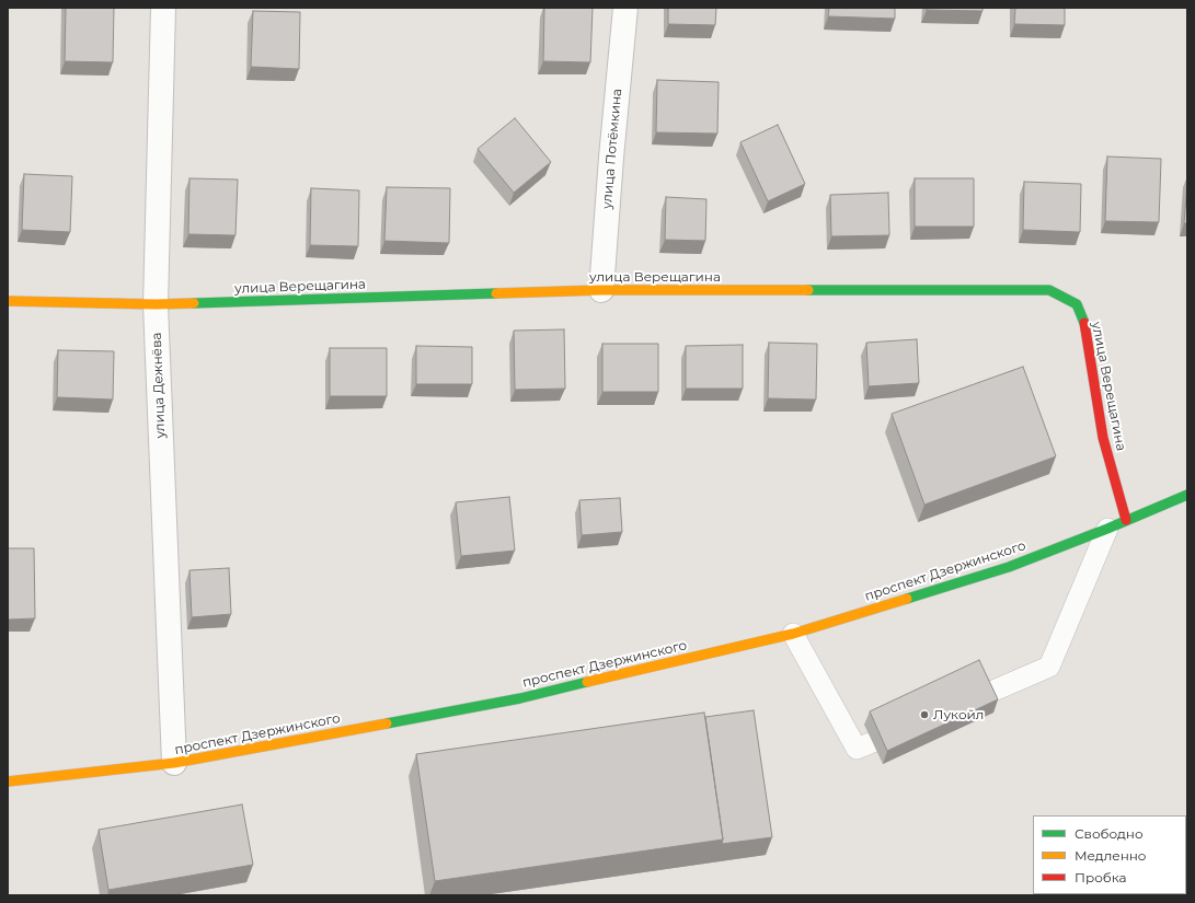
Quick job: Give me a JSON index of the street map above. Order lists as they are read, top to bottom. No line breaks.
{"streets":{"street":["улица Потёмкина","улица Верещагина","улица Дежнёва","проспект Дзержинского"]},"crossings":[["улица Потёмкина","улица Верещагина"],["улица Верещагина","улица Дежнёва"],["улица Верещагина","проспект Дзержинского"],["улица Дежнёва","проспект Дзержинского"]],"places":["Лукойл"],"legend":["Свободно","Медленно","Пробка"]}
